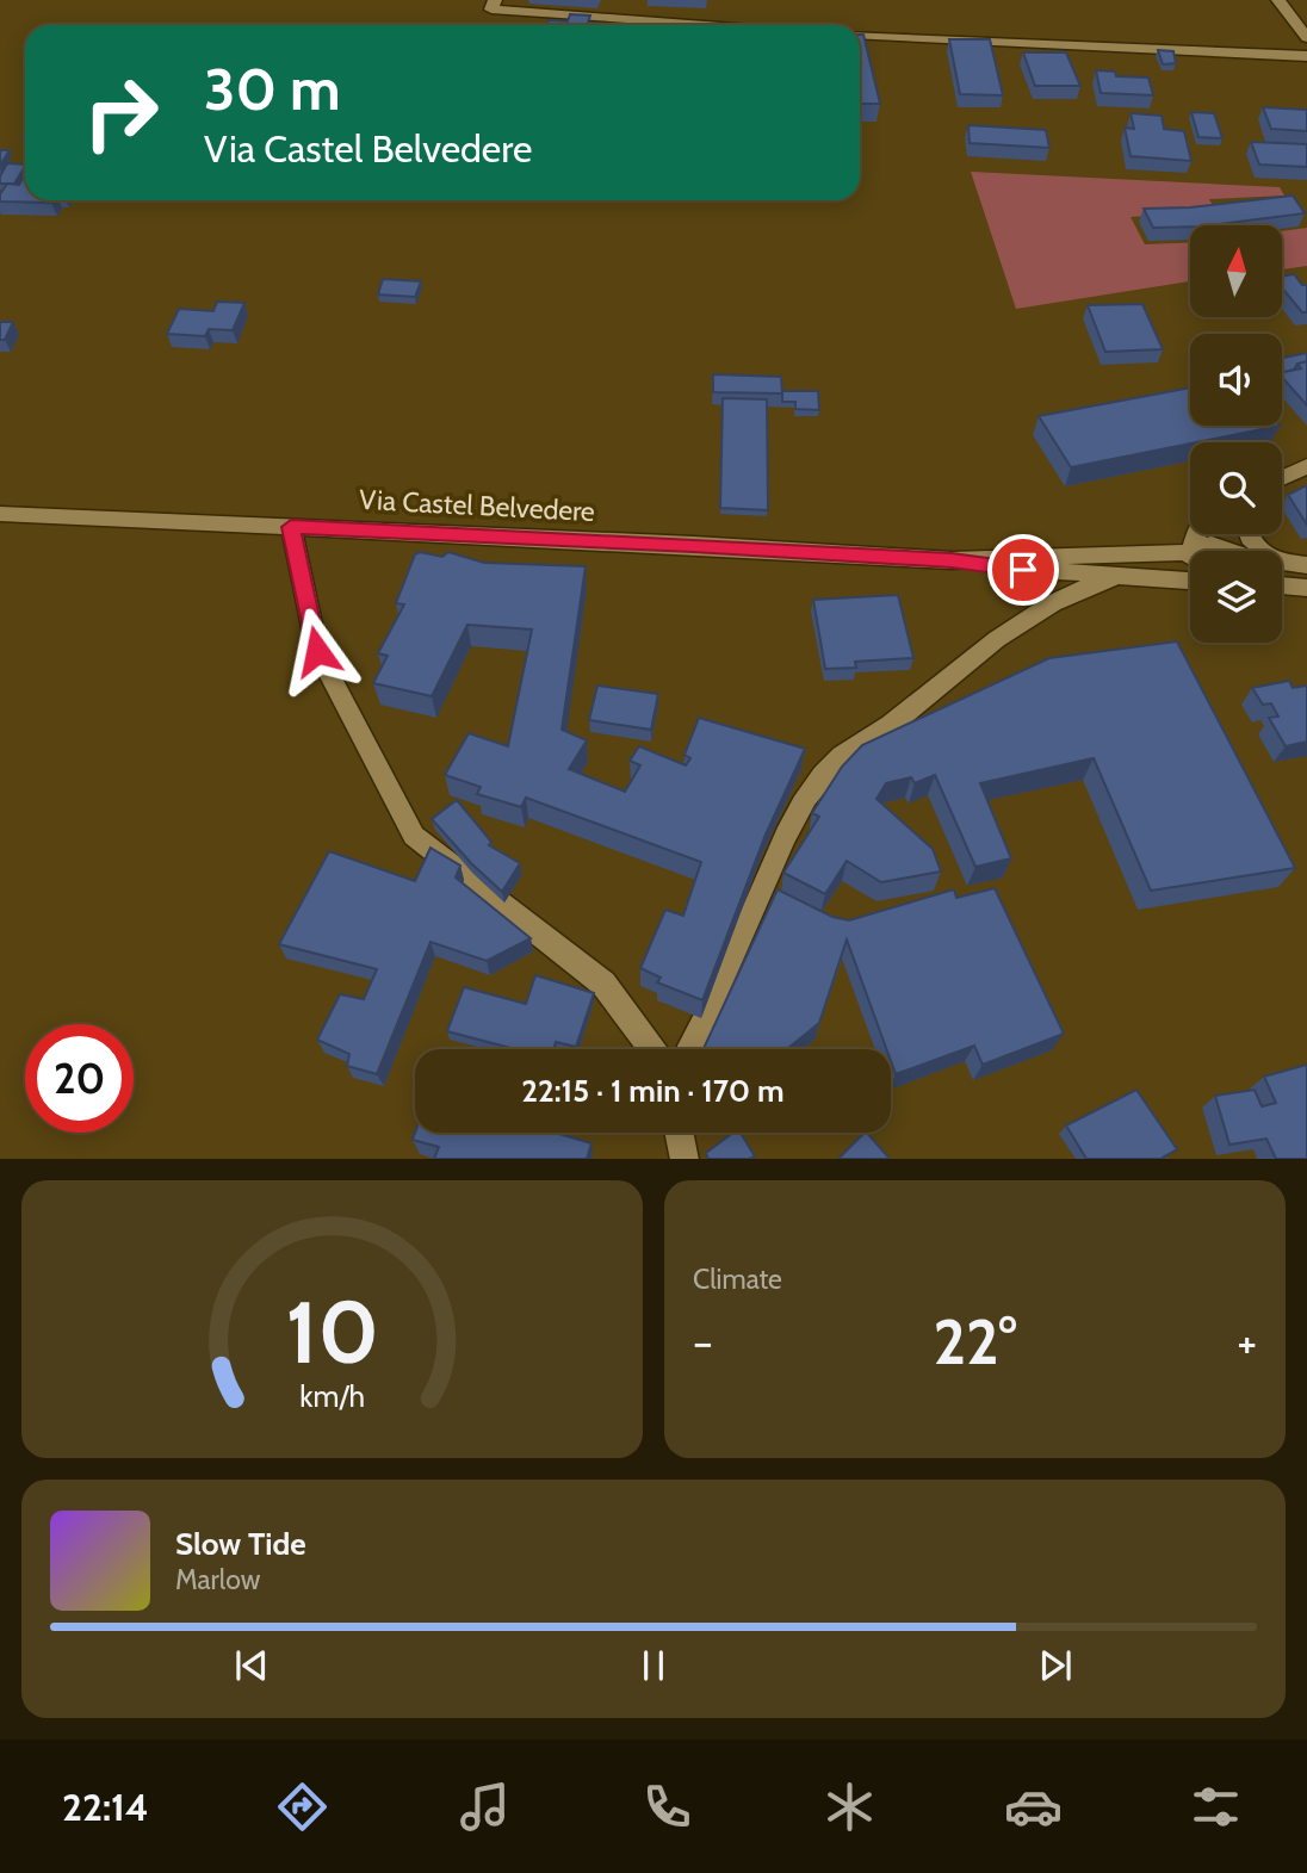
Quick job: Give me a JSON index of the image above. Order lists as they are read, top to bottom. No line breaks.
{"streets":{"street":["Via Castel Belvedere"]},"north":"top","page":{"turn":["30 m","Via Castel Belvedere"],"limit":"20","trip":"22:15 · 1 min · 170 m","tile":"Climate","heat":["−","22°","+"],"song":["Slow Tide","Marlow"],"tabs":"22:14","gauge":["10","km/h"]}}
